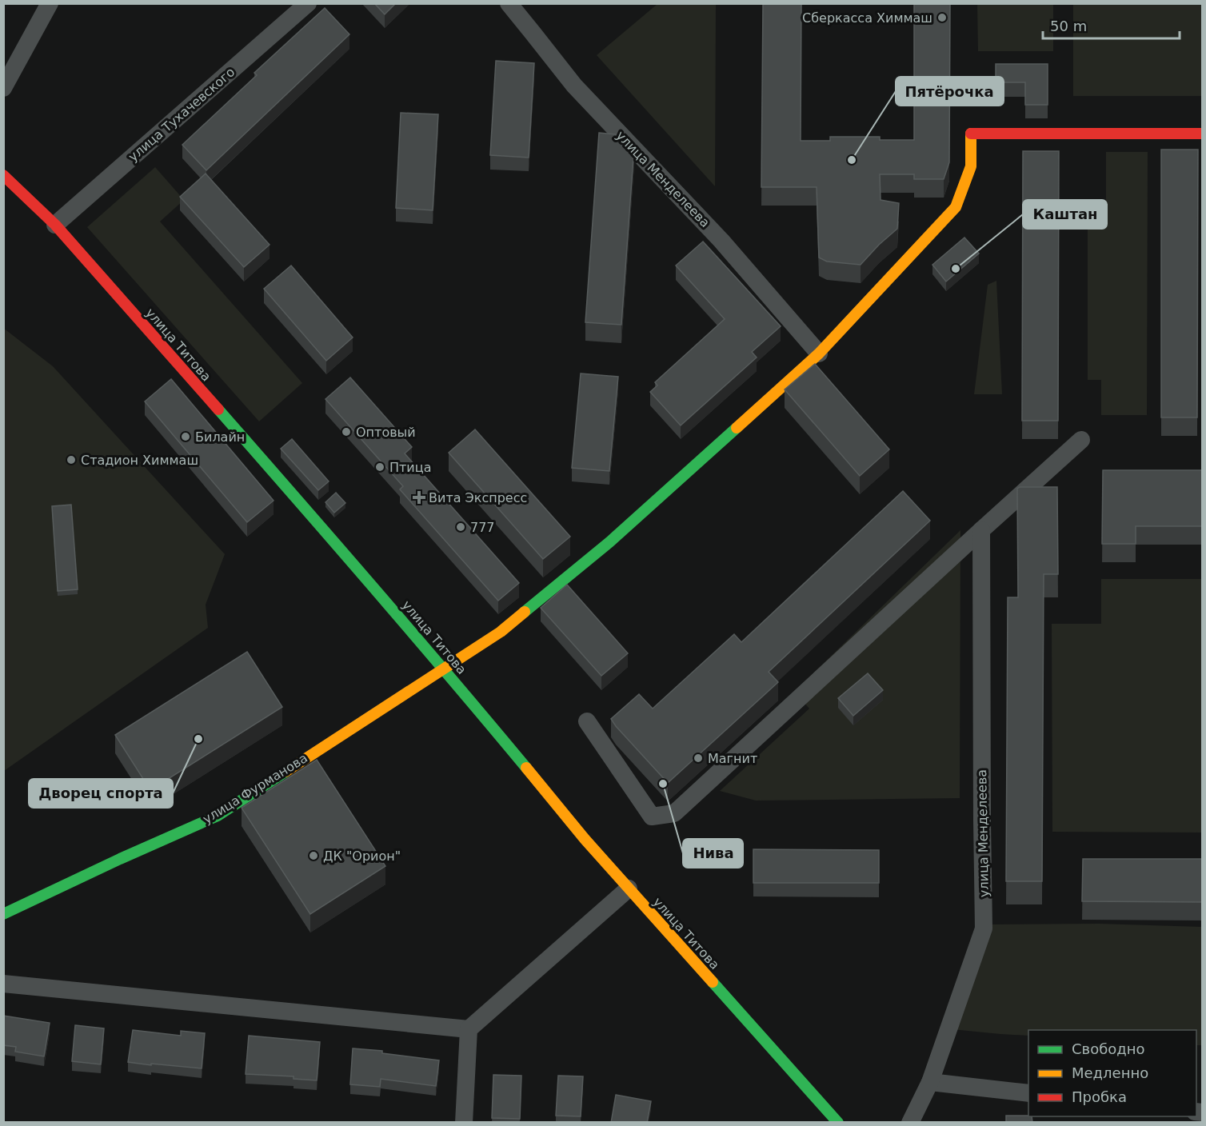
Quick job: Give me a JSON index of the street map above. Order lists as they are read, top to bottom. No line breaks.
{"streets":{"street":["улица Тухачевского","улица Менделеева","улица Титова","улица Фурманова"]},"crossings":[["улица Тухачевского","улица Титова"],["улица Менделеева","улица Фурманова"],["улица Титова","улица Фурманова"]],"places":{"other":["Сберкасса Химмаш","Пятёрочка","Каштан","Оптовый","Билайн","Стадион Химмаш","Птица","777","Дворец спорта","Магнит","Нива","ДК \"Орион\""],"health":["Вита Экспресс"]},"legend":["Свободно","Медленно","Пробка"],"scale_bar":"50 m"}
